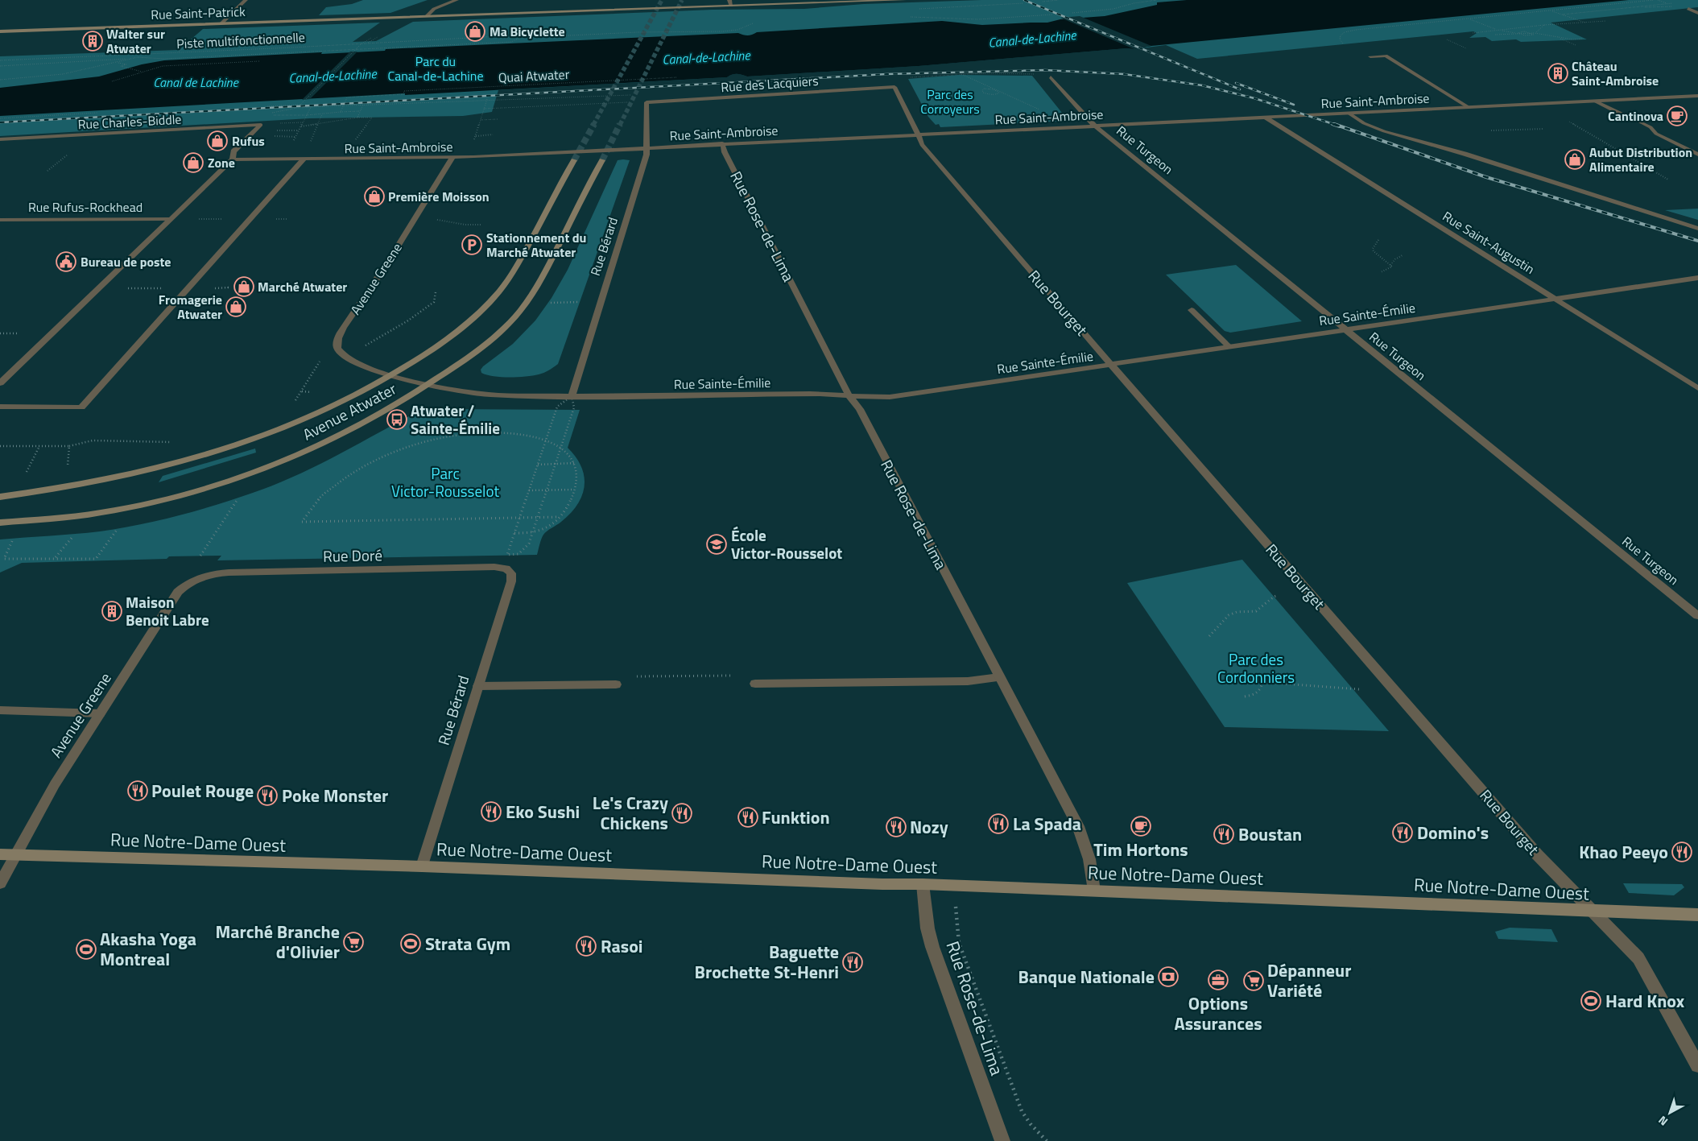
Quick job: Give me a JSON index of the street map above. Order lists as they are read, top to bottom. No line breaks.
{"streets":{"main road":["Rue Saint-Patrick","Avenue Atwater","Rue Notre-Dame Ouest"],"street":["Rue des Lacquiers","Rue Saint-Ambroise","Rue Charles-Biddle","Rue Turgeon","Rue Rufus-Rockhead","Rue Rose-de-Lima","Rue Saint-Augustin","Rue Bérard","Avenue Greene","Rue Bourget","Rue Sainte-Émilie","Rue Doré"],"path":["Piste multifonctionnelle","Quai Atwater"]},"crossings":[["Rue des Lacquiers","Rue Bérard"],["Rue des Lacquiers","Rue Bourget"],["Rue Saint-Ambroise","Rue Charles-Biddle"],["Rue Saint-Ambroise","Rue Turgeon"],["Rue Saint-Ambroise","Rue Rose-de-Lima"],["Rue Saint-Ambroise","Rue Saint-Augustin"],["Rue Saint-Ambroise","Rue Bérard"],["Rue Saint-Ambroise","Avenue Greene"],["Rue Saint-Ambroise","Rue Bourget"],["Rue Turgeon","Rue Sainte-Émilie"],["Rue Rose-de-Lima","Rue Sainte-Émilie"],["Rue Rose-de-Lima","Rue Notre-Dame Ouest"],["Rue Saint-Augustin","Rue Sainte-Émilie"],["Rue Bérard","Rue Sainte-Émilie"],["Rue Bérard","Rue Doré"],["Rue Bérard","Rue Notre-Dame Ouest"],["Avenue Greene","Rue Sainte-Émilie"],["Avenue Greene","Avenue Atwater"],["Avenue Greene","Rue Doré"],["Avenue Greene","Rue Notre-Dame Ouest"],["Rue Bourget","Rue Sainte-Émilie"],["Rue Bourget","Rue Notre-Dame Ouest"],["Rue Sainte-Émilie","Avenue Atwater"]],"water":["Canal-de-Lachine","Canal de Lachine"],"parks":["Parc du Canal-de-Lachine","Parc des Corroyeurs","Parc Victor-Rousselot","Parc des Cordonniers"],"places":{"shop":["Ma Bicyclette","Rufus","Aubut Distribution Alimentaire","Zone","Première Moisson","Marché Atwater","Fromagerie Atwater"],"building":["Walter sur Atwater","Château Saint-Ambroise","Maison Benoit Labre"],"cafe":["Cantinova","Tim Hortons"],"parking":["Stationnement du Marché Atwater"],"public building":["Bureau de poste"],"bus stop":["Atwater / Sainte-Émilie"],"school or university":["École Victor-Rousselot"],"restaurant":["Poulet Rouge","Poke Monster","Eko Sushi","Le's Crazy Chickens","Funktion","La Spada","Nozy","Domino's","Boustan","Khao Peeyo","Rasoi","Baguette Brochette St-Henri"],"supermarket":["Marché Branche d'Olivier","Dépanneur Variété"],"sports":["Strata Gym","Akasha Yoga Montreal","Hard Knox"],"bank":["Banque Nationale"],"office":["Options Assurances"]},"north":"bottom left"}
